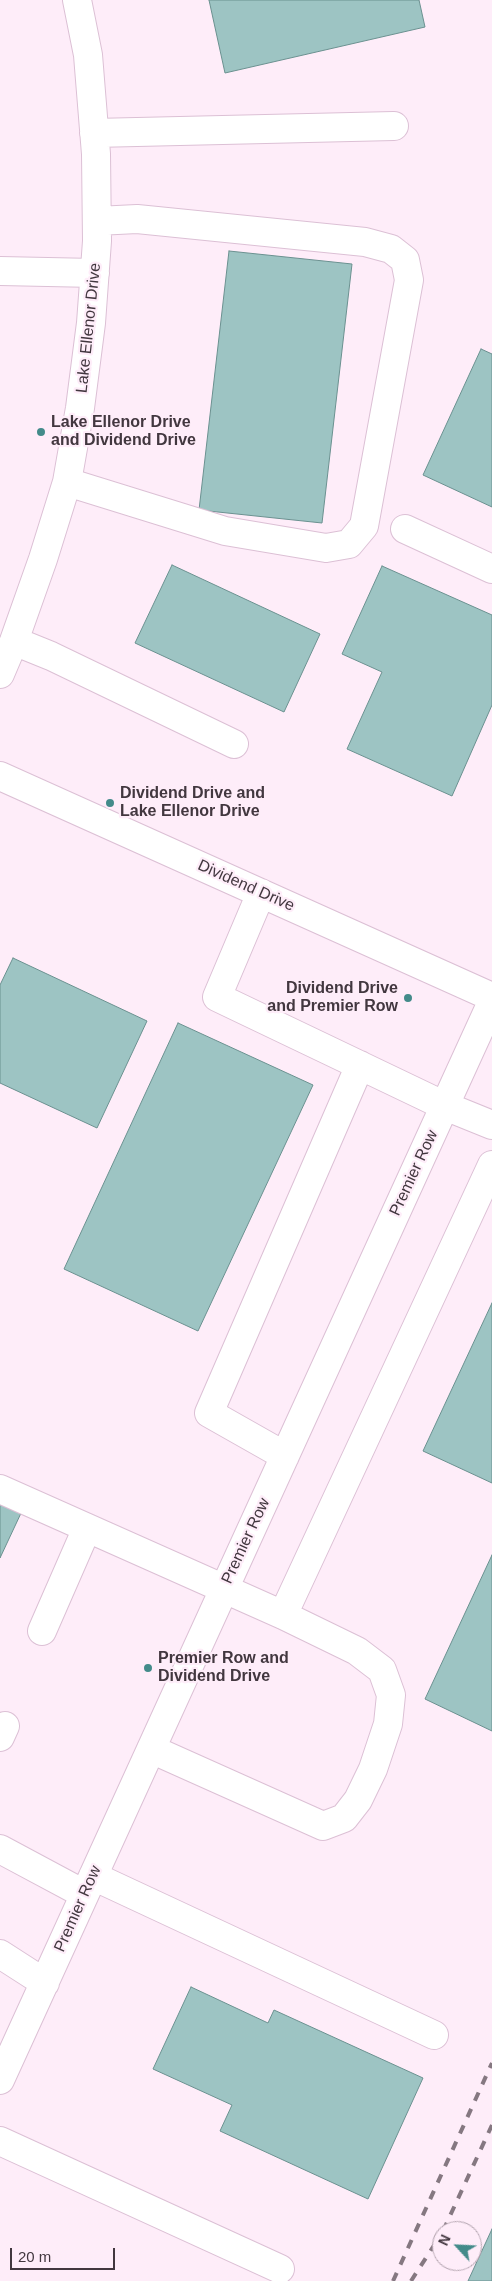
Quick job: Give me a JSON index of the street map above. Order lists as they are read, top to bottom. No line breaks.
{"streets":{"street":["Lake Ellenor Drive","Dividend Drive","Premier Row"]},"places":["Lake Ellenor Drive and Dividend Drive","Dividend Drive and Lake Ellenor Drive","Dividend Drive and Premier Row","Premier Row and Dividend Drive"],"scale_bar":"20 m","north":"top left"}
